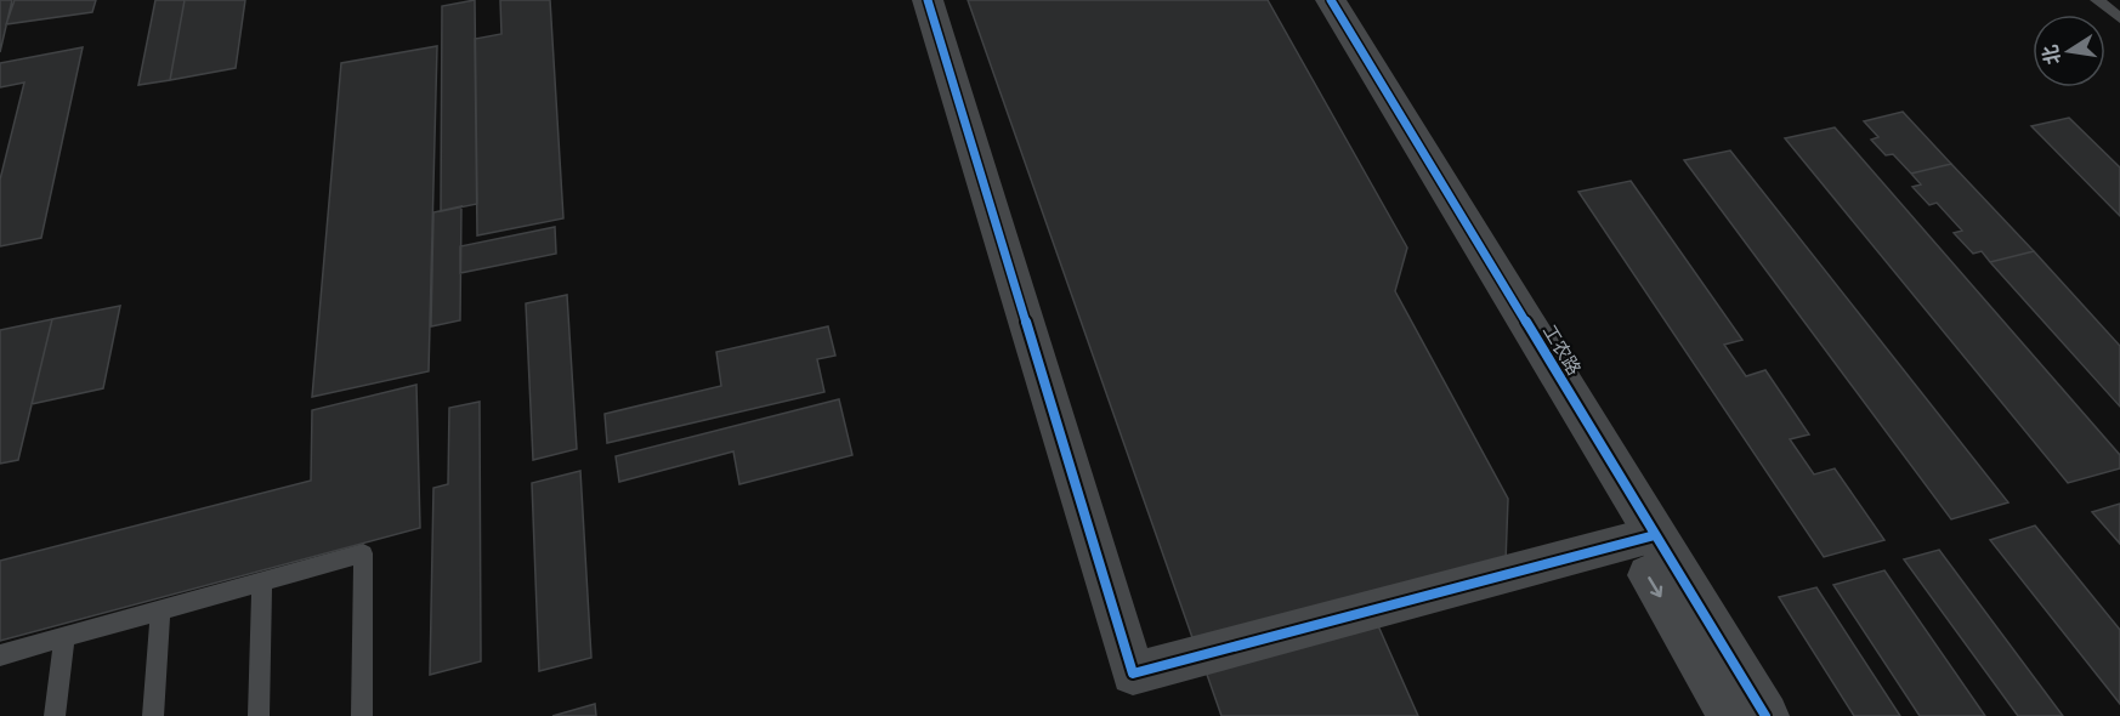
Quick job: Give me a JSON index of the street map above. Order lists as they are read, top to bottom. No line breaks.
{"streets":{"street":["工农路"]},"north":"left"}
